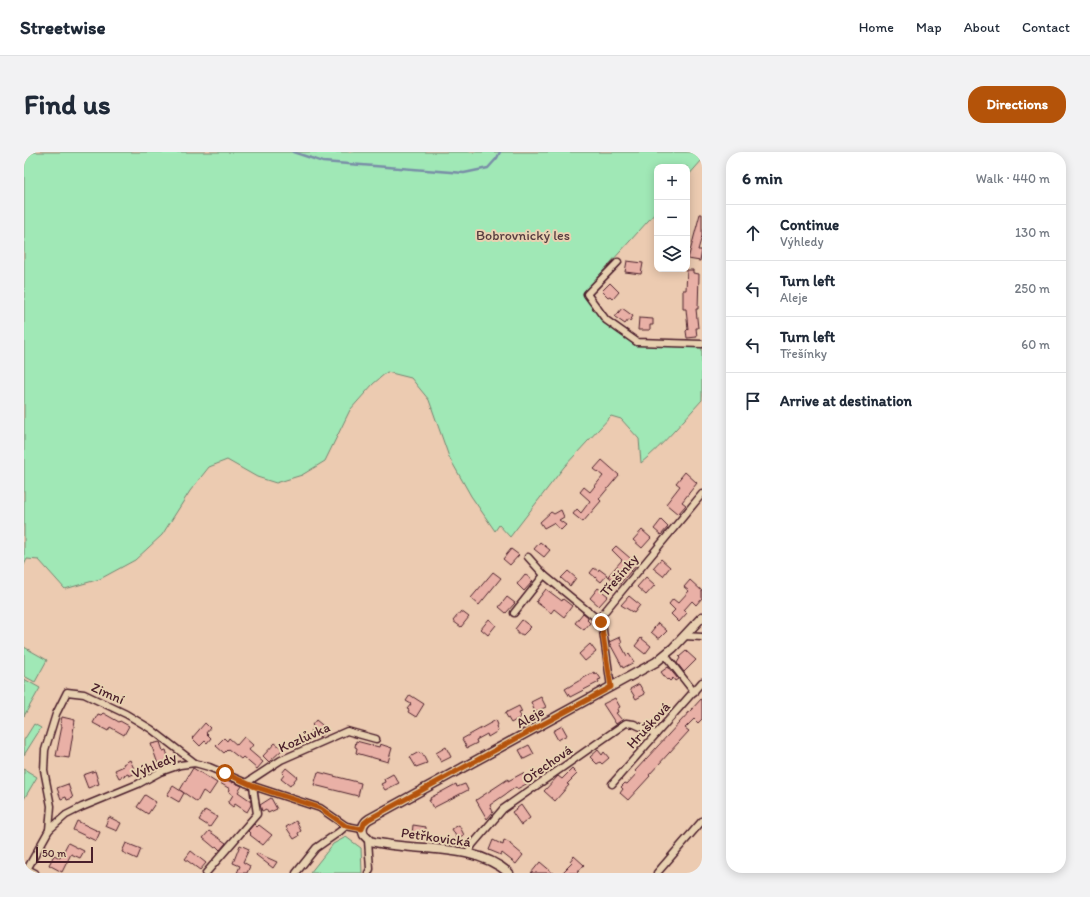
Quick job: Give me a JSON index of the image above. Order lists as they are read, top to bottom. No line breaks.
{"streets":{"street":["Třešínky","Zimní","Aleje","Hrušková","Kozlůvka","Ořechová","Výhledy","Petřkovická"]},"crossings":[["Zimní","Výhledy"],["Aleje","Výhledy"],["Hrušková","Ořechová"],["Kozlůvka","Výhledy"],["Ořechová","Petřkovická"]],"parks":["Bobrovnický les"],"scale_bar":"50 m","page":{"header":"Streetwise","nav":["Home","Map","About","Contact"],"buttons":"Directions","title":"Find us","heading":["6 min","Walk · 440 m"],"map_buttons":["+","−"],"list":[["Continue","Výhledy","130 m"],["Turn left","Aleje","250 m"],["Turn left","Třešínky","60 m"],"Arrive at destination"],"scale":"50 m"}}
